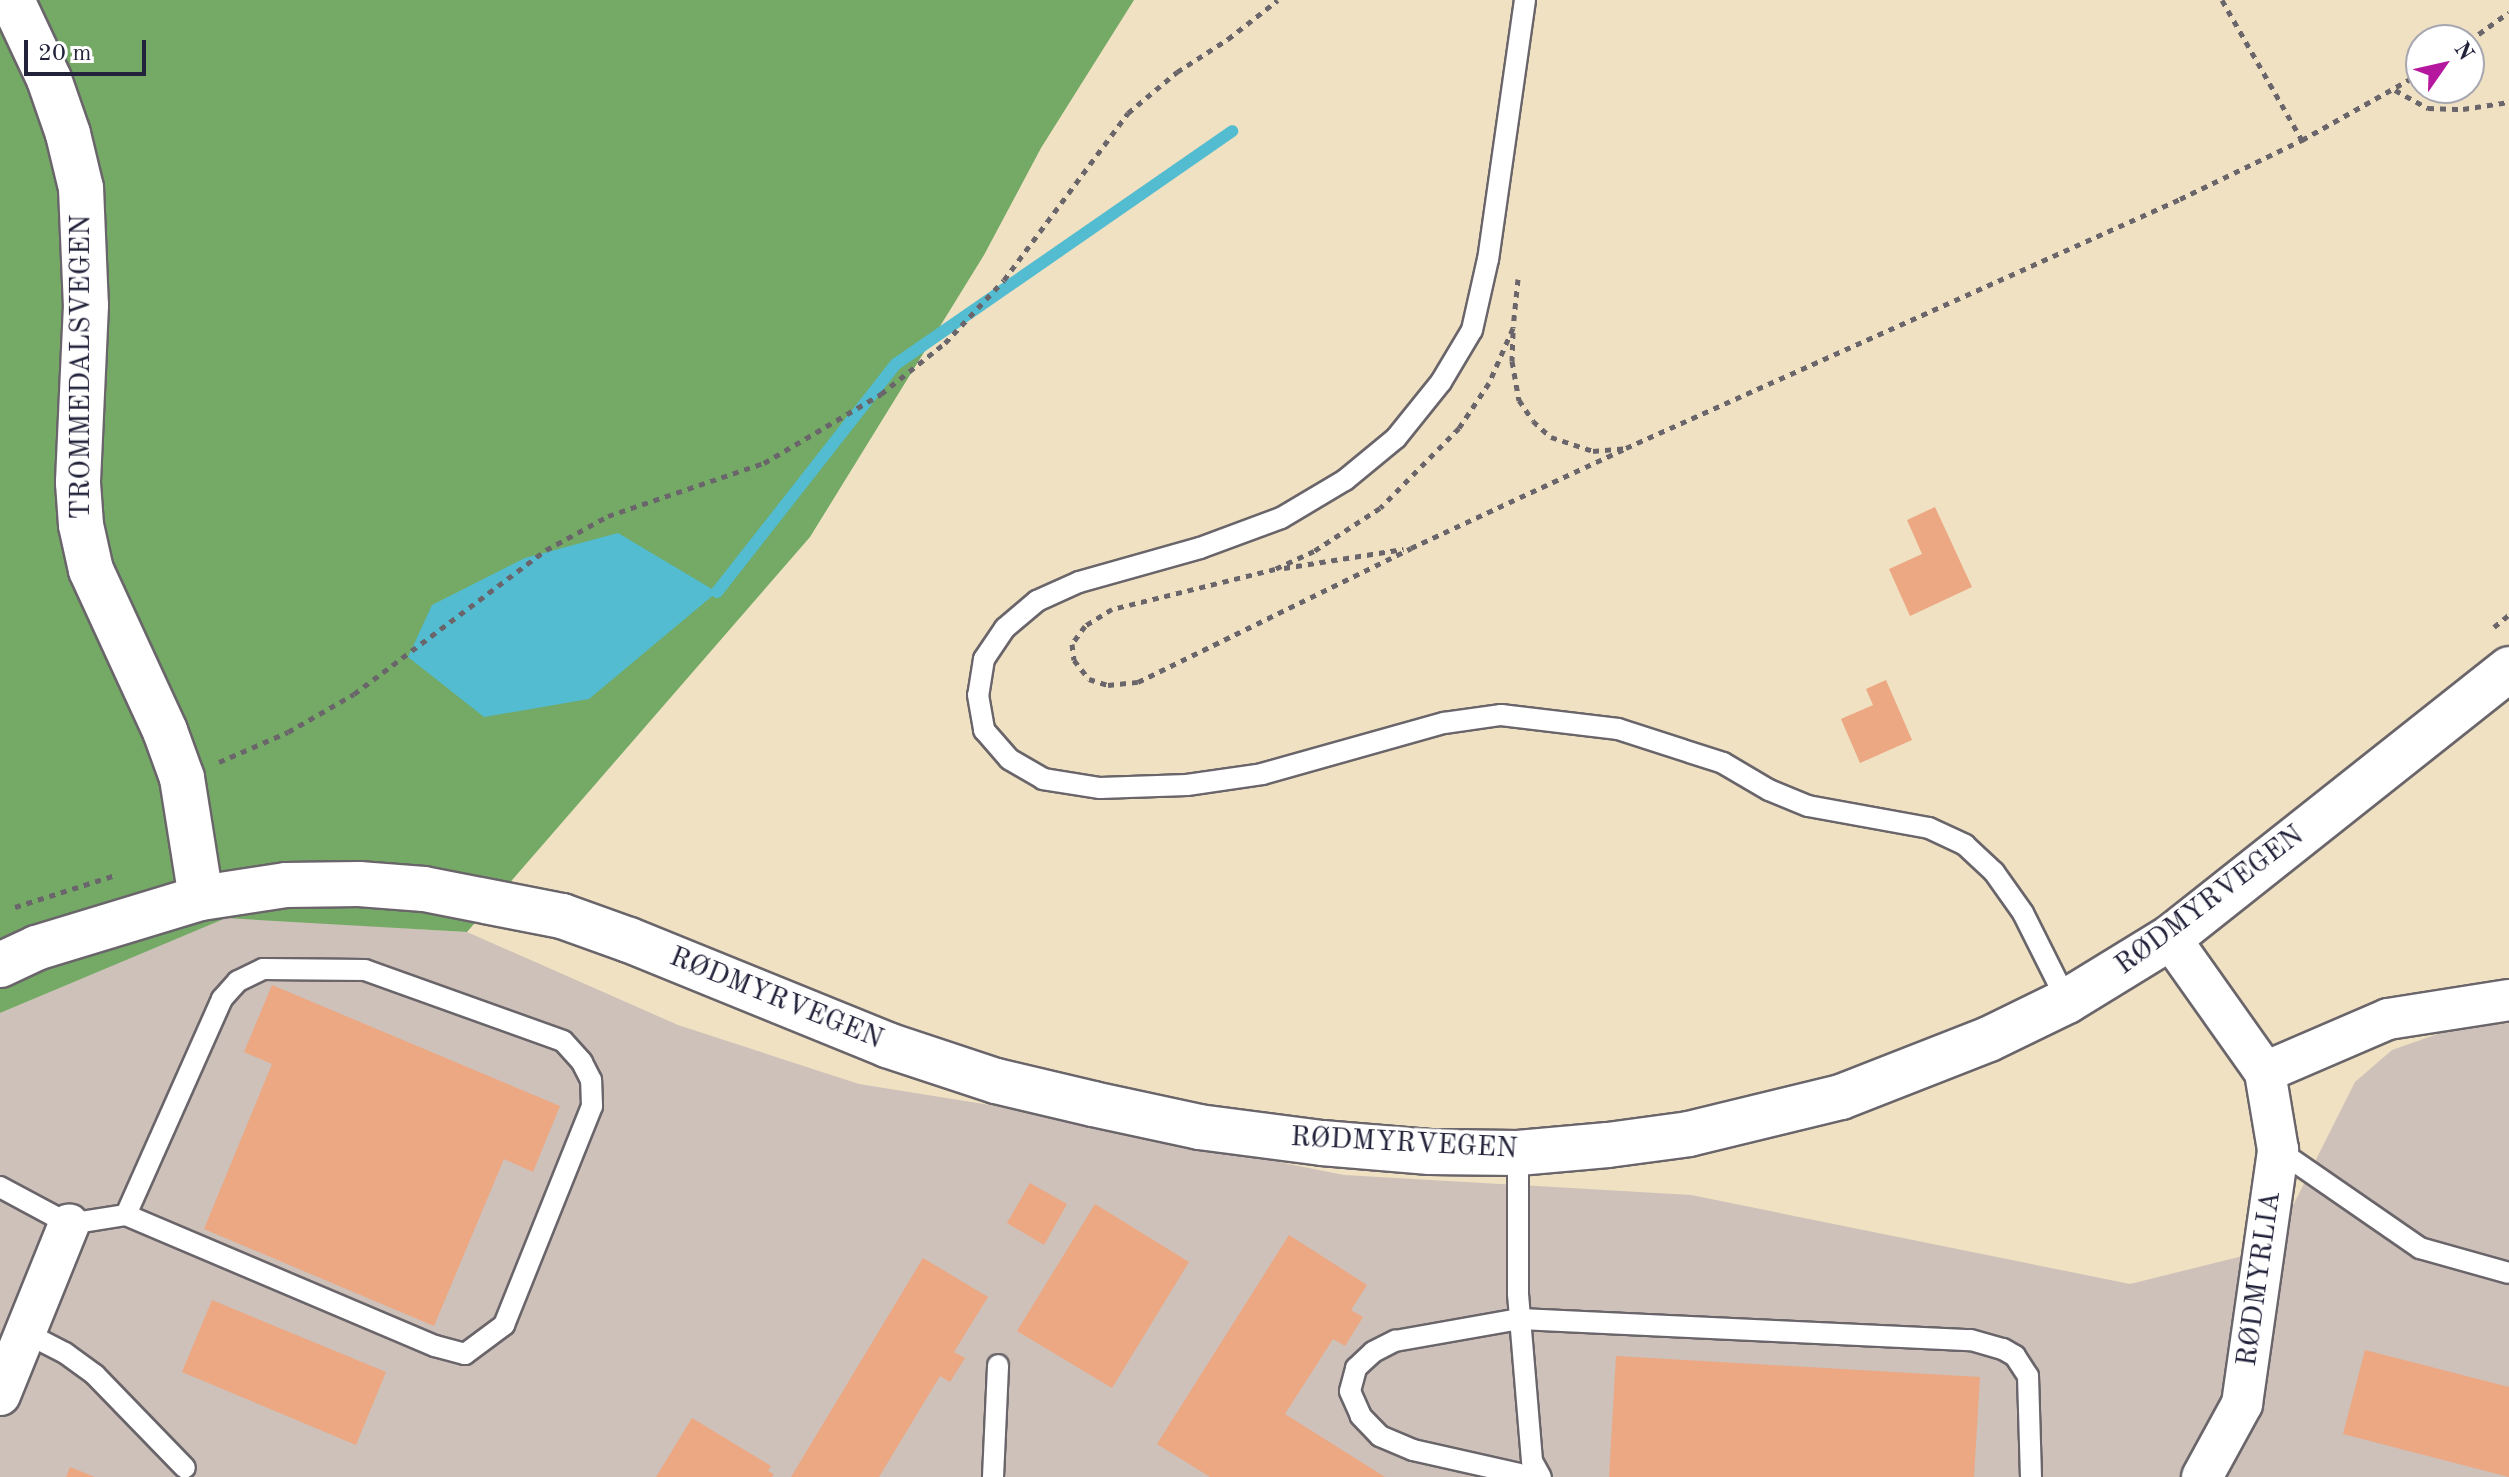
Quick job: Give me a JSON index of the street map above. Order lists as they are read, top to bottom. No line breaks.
{"streets":{"street":["TROMMEDALSVEGEN","RØDMYRVEGEN","RØDMYRLIA"]},"crossings":[["TROMMEDALSVEGEN","RØDMYRVEGEN"],["RØDMYRVEGEN","RØDMYRLIA"]],"scale_bar":"20 m","north":"top right"}
